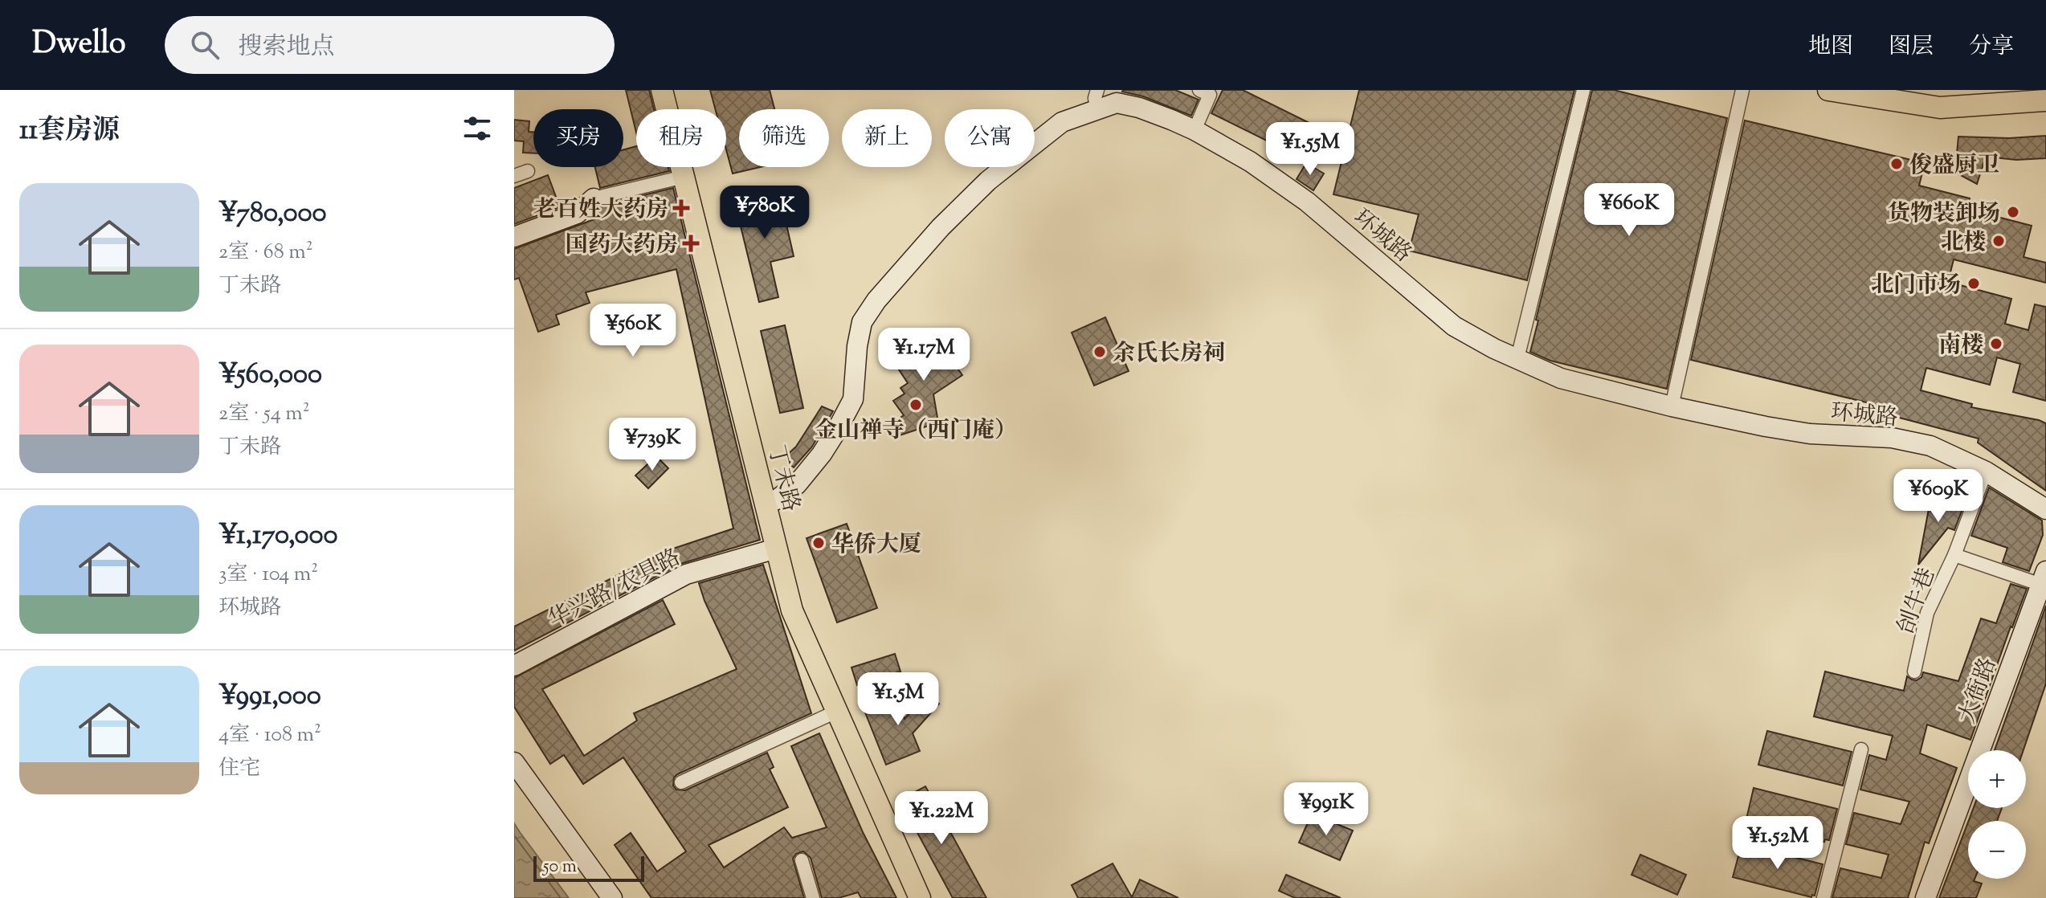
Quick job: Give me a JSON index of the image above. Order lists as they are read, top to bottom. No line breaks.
{"streets":{"main road":["环城路","丁未路","华兴路/农具路","大衙路"],"street":["刣牛巷"]},"crossings":[["环城路","丁未路"],["环城路","刣牛巷"],["丁未路","华兴路/农具路"]],"places":{"other":["俊盛厨卫","货物装卸场","北楼","北门市场","南楼","余氏长房祠","金山禅寺（西门庵）","华侨大厦"],"health":["老百姓大药房","国药大药房"]},"scale_bar":"50 m","page":{"header":"Dwello","search":"搜索地点","nav":["地图","图层","分享"],"heading":"11套房源","chip":["买房","租房","筛选","新上","公寓"],"price":["¥1.55M","¥660K","¥780K","¥560K","¥1.17M","¥739K","¥609K","¥1.5M","¥991K","¥1.22M","¥1.52M"],"list":[{"name":"¥780,000","note":"2室 · 68 m² · 丁未路"},{"name":"¥560,000","note":"2室 · 54 m² · 丁未路"},{"name":"¥1,170,000","note":"3室 · 104 m² · 环城路"},{"name":"¥991,000","note":"4室 · 108 m² · 住宅"}],"map_buttons":["+","−"],"scale":"50 m"}}
